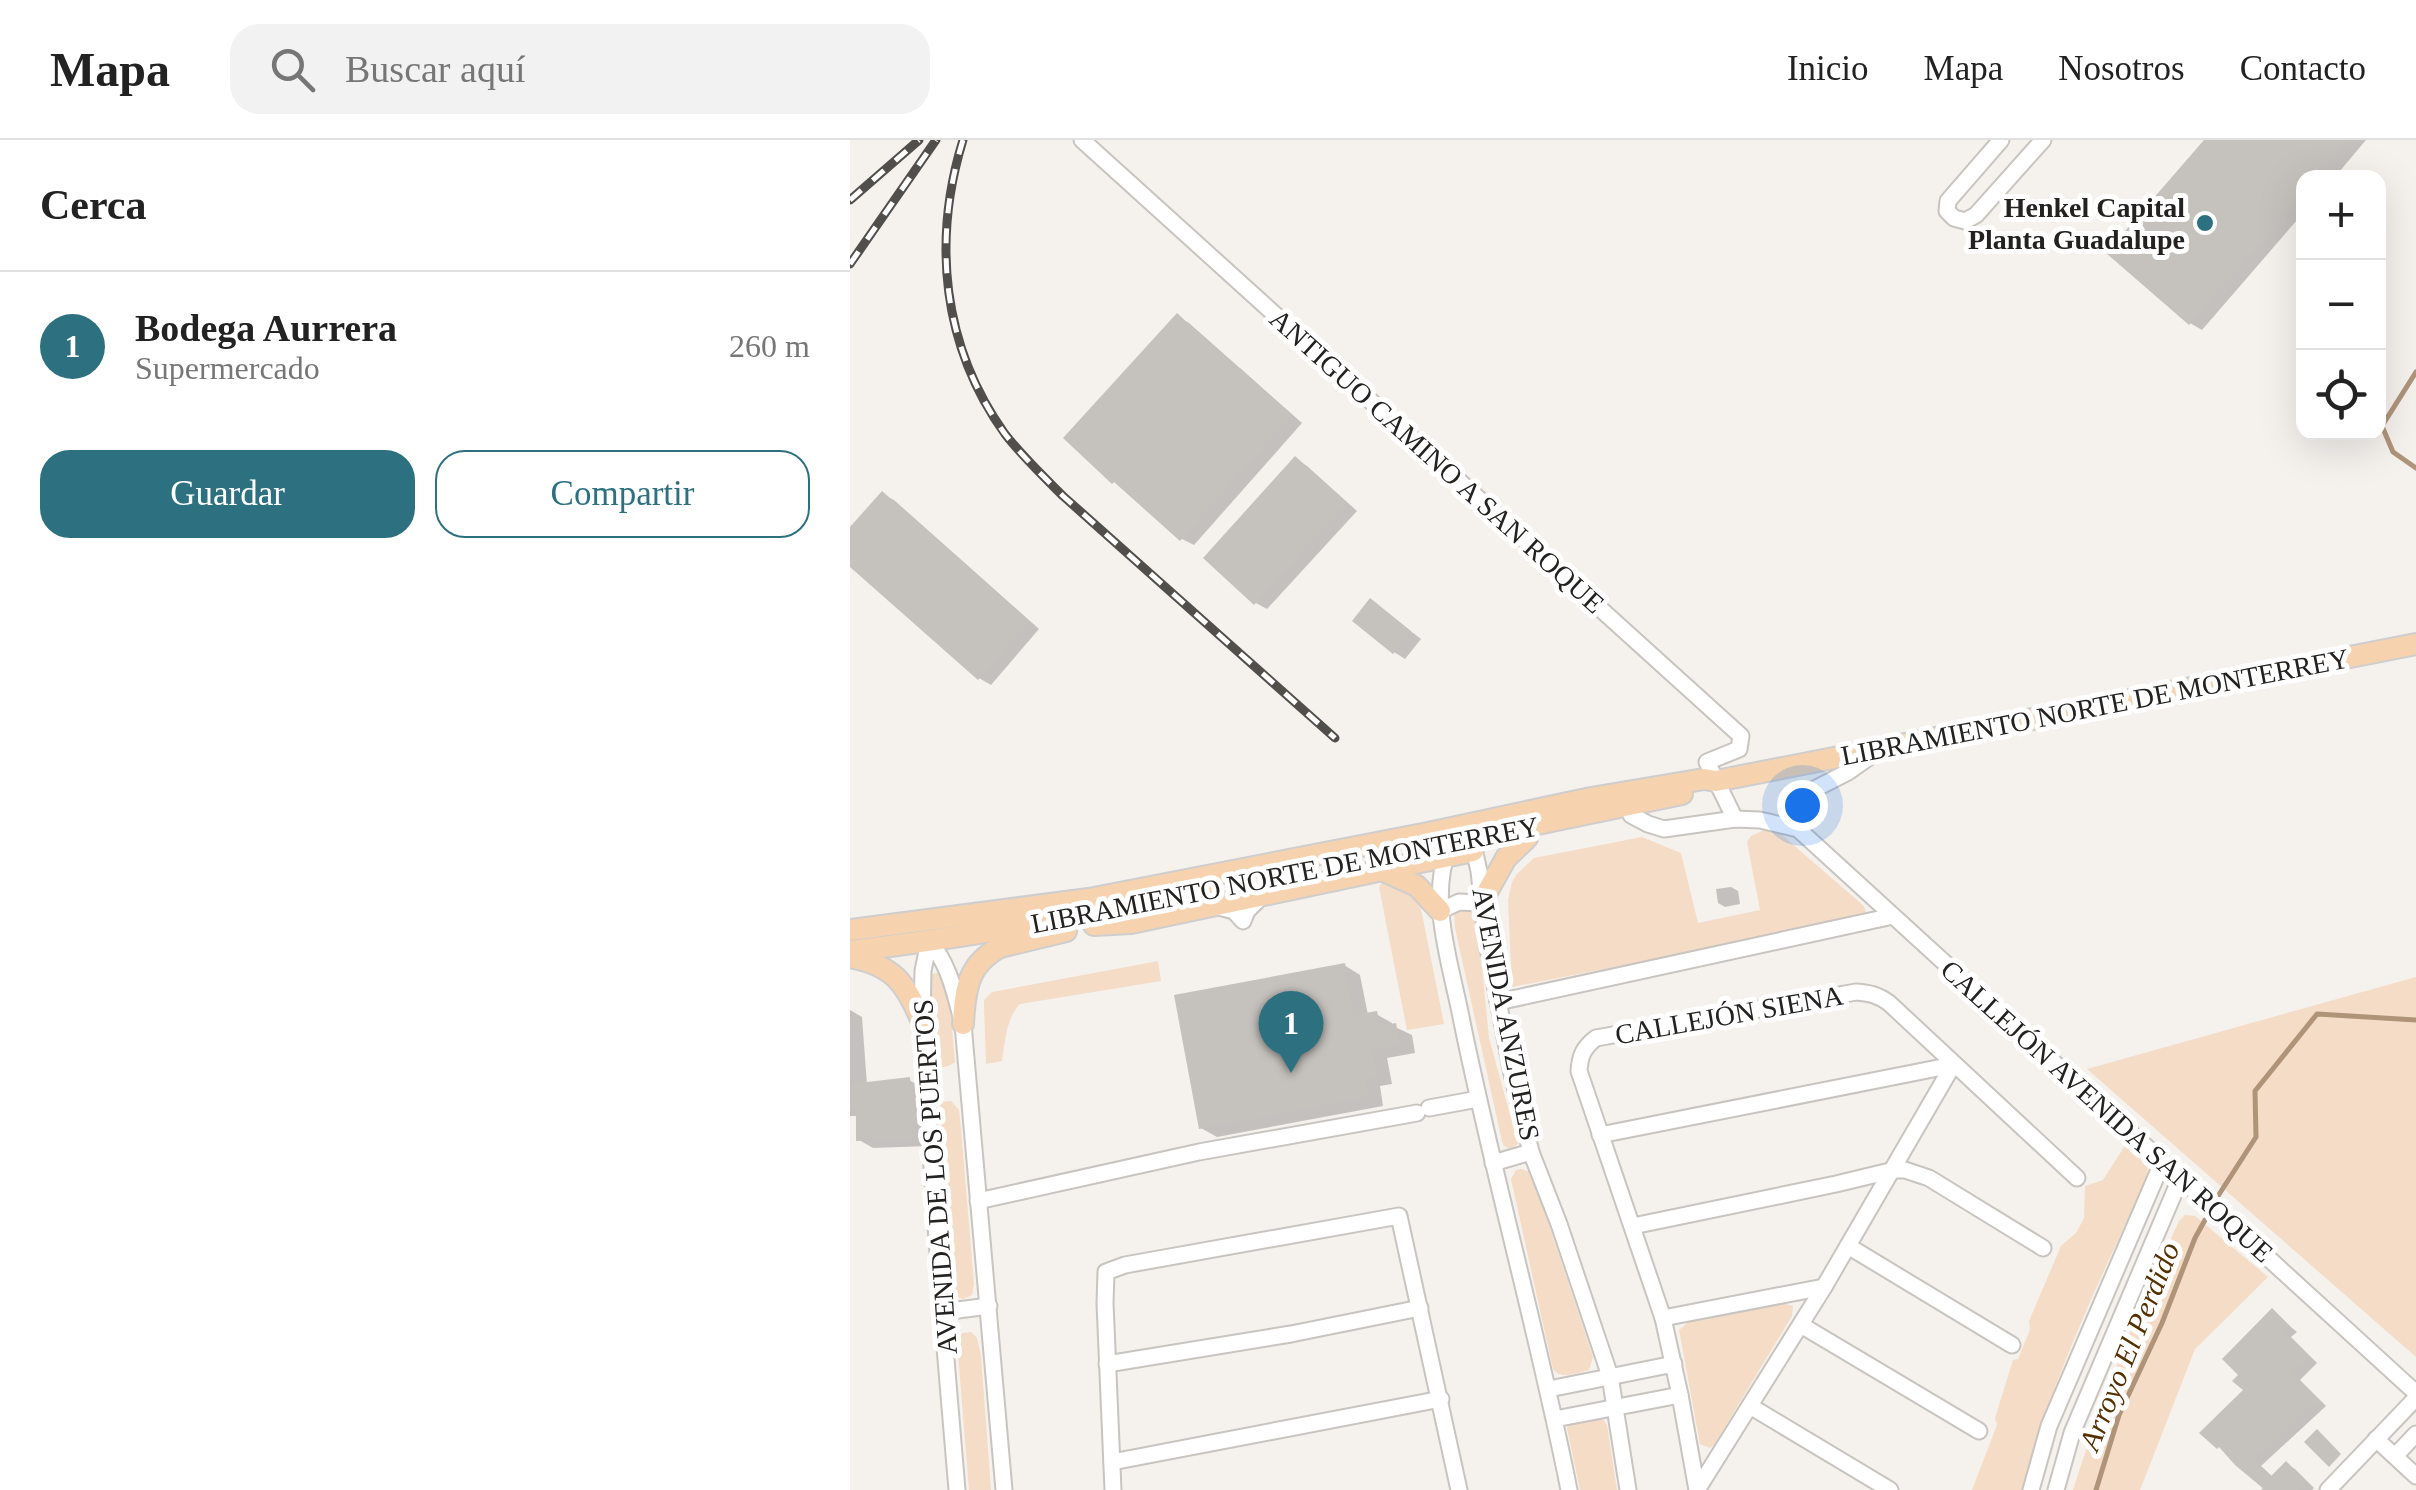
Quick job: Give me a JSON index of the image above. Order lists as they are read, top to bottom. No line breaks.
{"streets":{"main road":["LIBRAMIENTO NORTE DE MONTERREY"],"street":["ANTIGUO CAMINO A SAN ROQUE","AVENIDA ANZURES","CALLEJÓN SIENA","CALLEJÓN AVENIDA SAN ROQUE","AVENIDA DE LOS PUERTOS"]},"crossings":[["ANTIGUO CAMINO A SAN ROQUE","LIBRAMIENTO NORTE DE MONTERREY"],["LIBRAMIENTO NORTE DE MONTERREY","AVENIDA ANZURES"]],"water":["Arroyo El Perdido"],"places":["Henkel Capital Planta Guadalupe"],"page":{"header":"Mapa","search":"Buscar aquí","nav":["Inicio","Mapa","Nosotros","Contacto"],"heading":"Cerca","map_buttons":["+","−"],"list":[{"mark":"1","name":"Bodega Aurrera","note":"Supermercado","value":"260 m"}],"buttons":["Guardar","Compartir"],"pins":"1"}}
